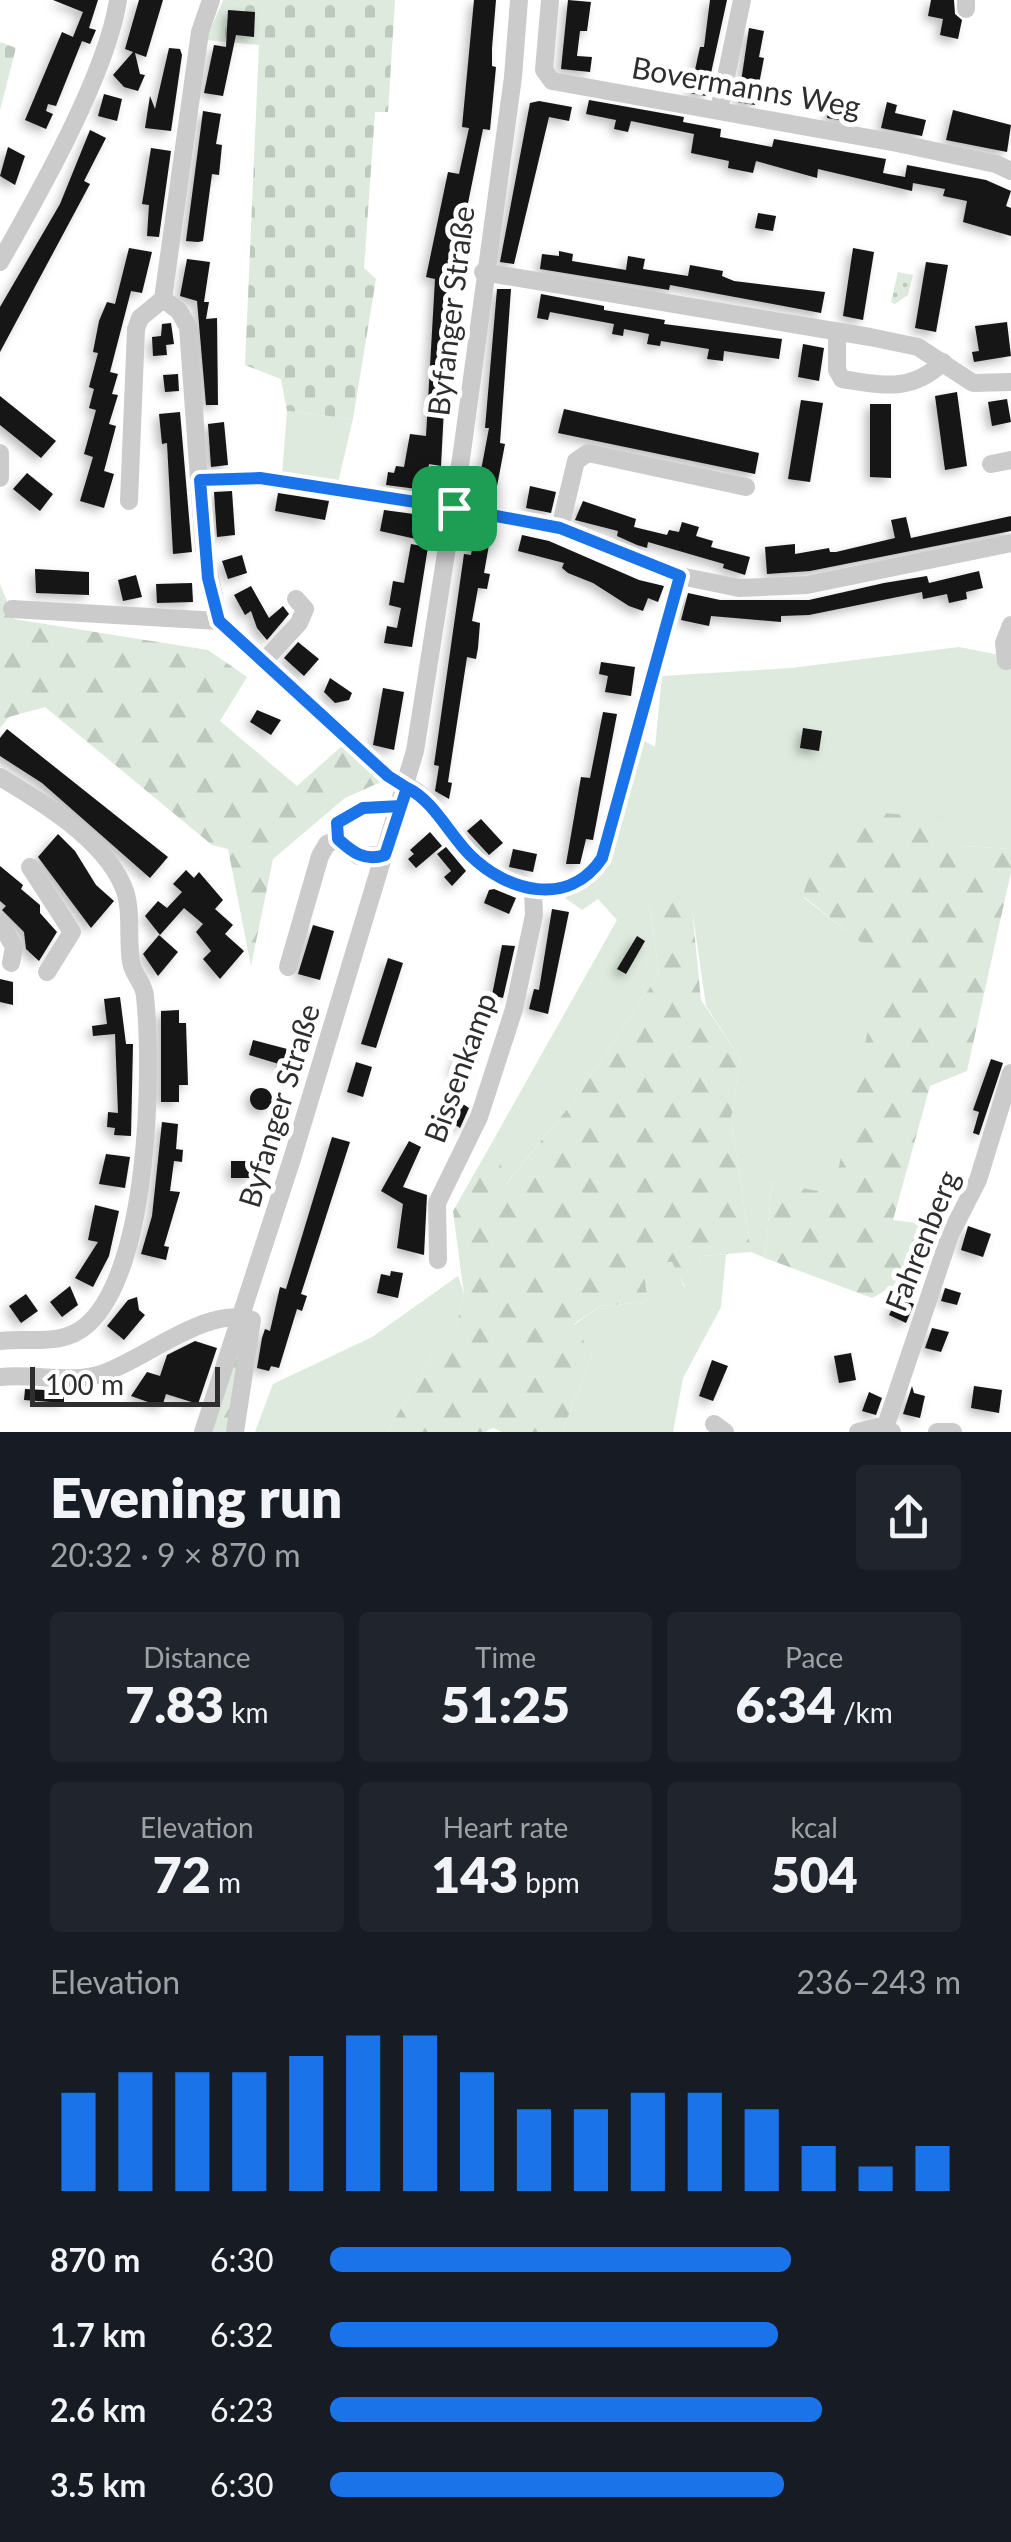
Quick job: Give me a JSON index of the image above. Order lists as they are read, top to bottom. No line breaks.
{"streets":{"street":["Bovermanns Weg","Byfanger Straße","Bissenkamp","Fahrenberg"]},"scale_bar":"100 m","page":{"scale":"100 m","heading":["Evening run","20:32 · 9 × 870 m"],"stats":[["Distance","7.83 km"],["Time","51:25"],["Pace","6:34 /km"],["Elevation","72 m"],["Heart rate","143 bpm"],["kcal","504"]],"chart":["Elevation","236–243 m"],"list":[{"name":"870 m","note":"6:30"},{"name":"1.7 km","note":"6:32"},{"name":"2.6 km","note":"6:23"},{"name":"3.5 km","note":"6:30"}]}}
